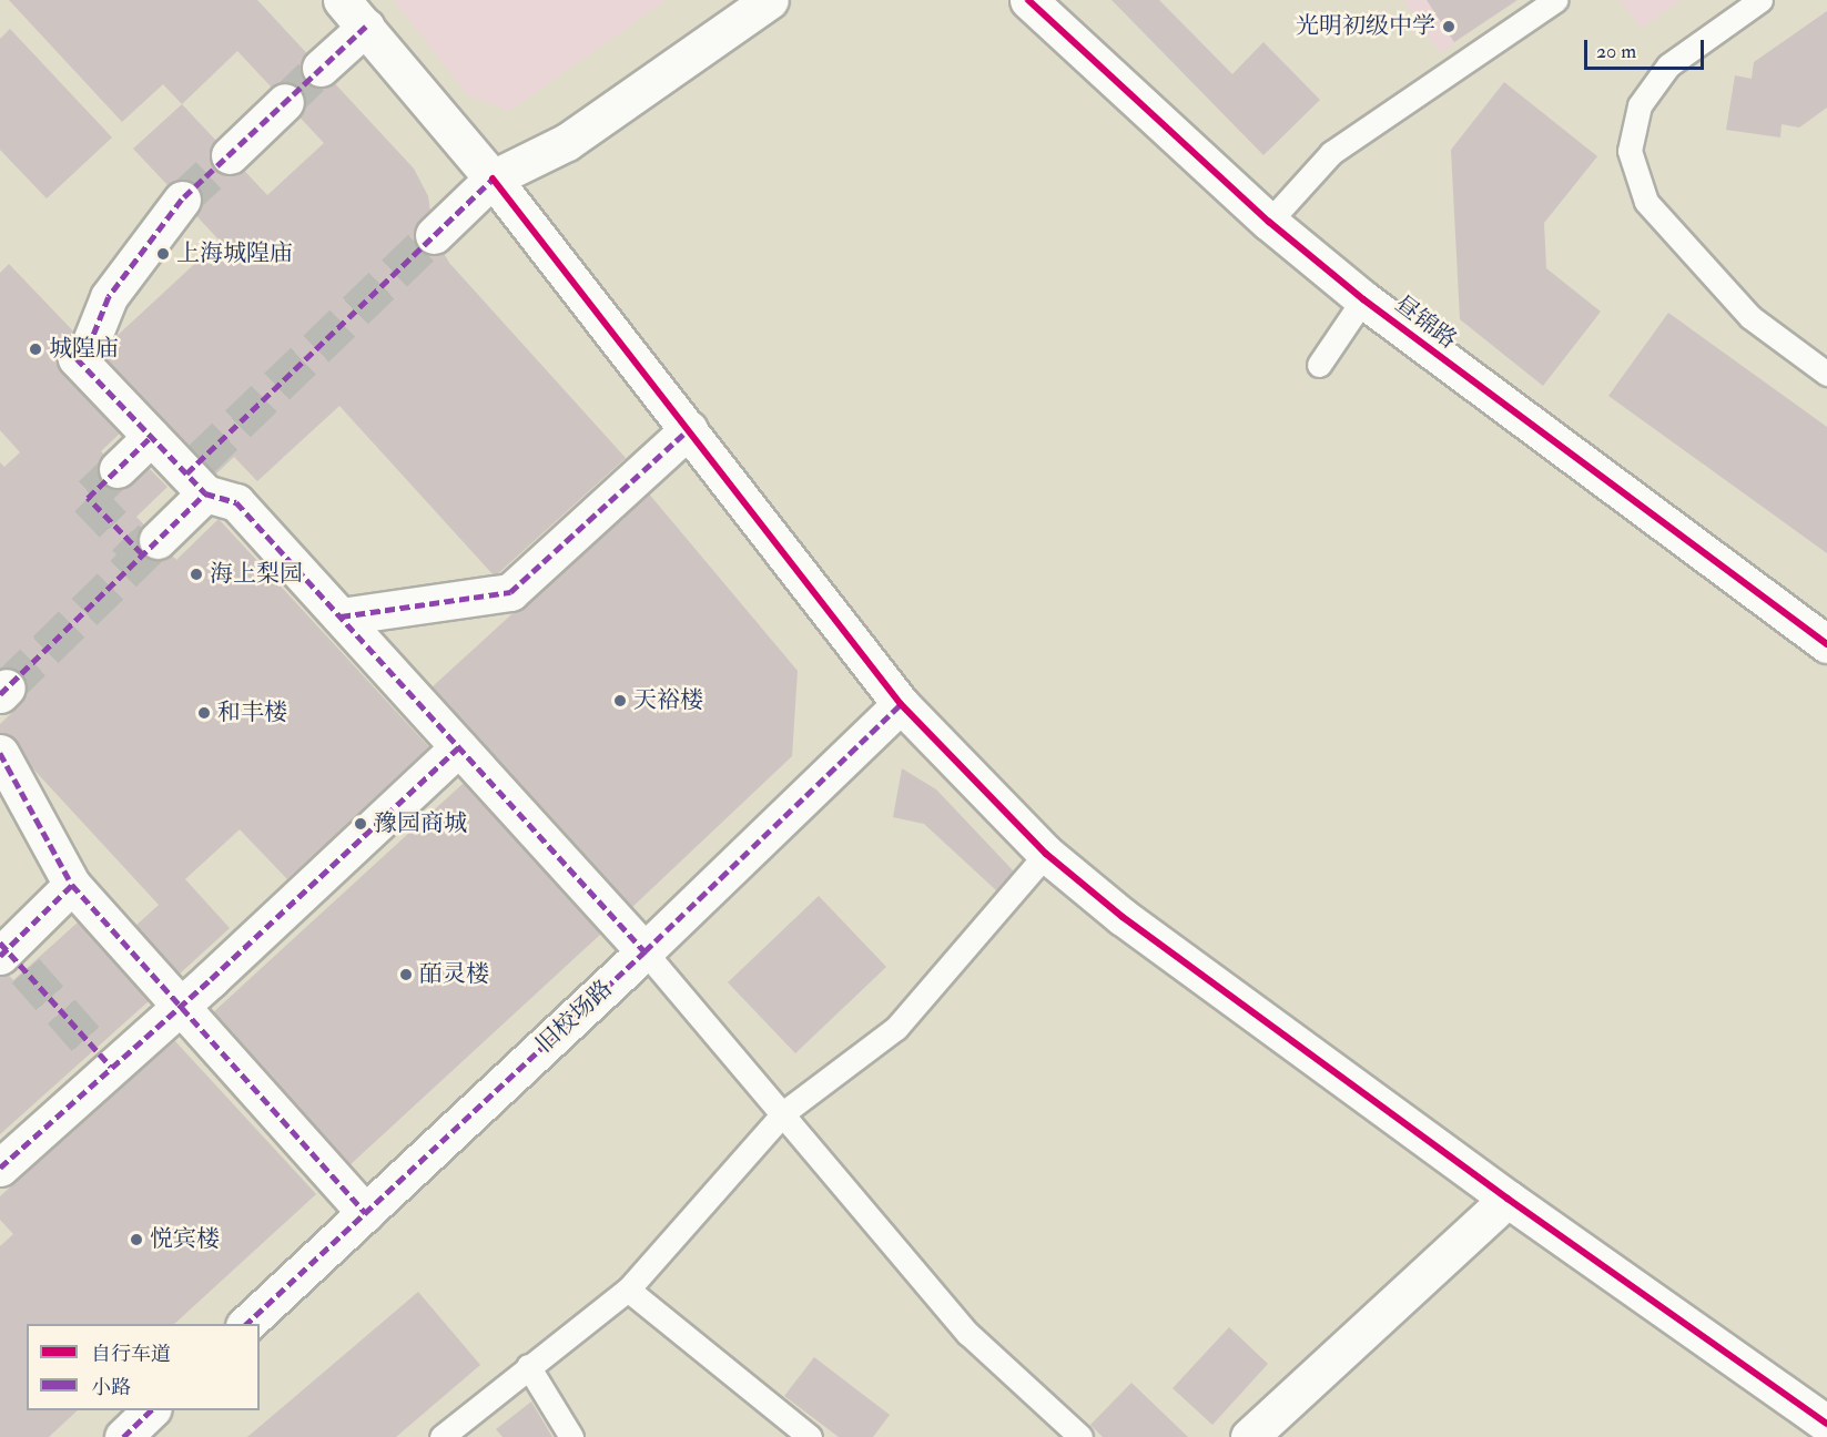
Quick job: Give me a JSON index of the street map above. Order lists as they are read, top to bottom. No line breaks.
{"streets":{"street":["昼锦路","旧校场路"]},"places":["光明初级中学","上海城隍庙","城隍庙","海上梨园","天裕楼","和丰楼","豫园商城","皕灵楼","悦宾楼"],"legend":["自行车道","小路"],"scale_bar":"20 m"}
